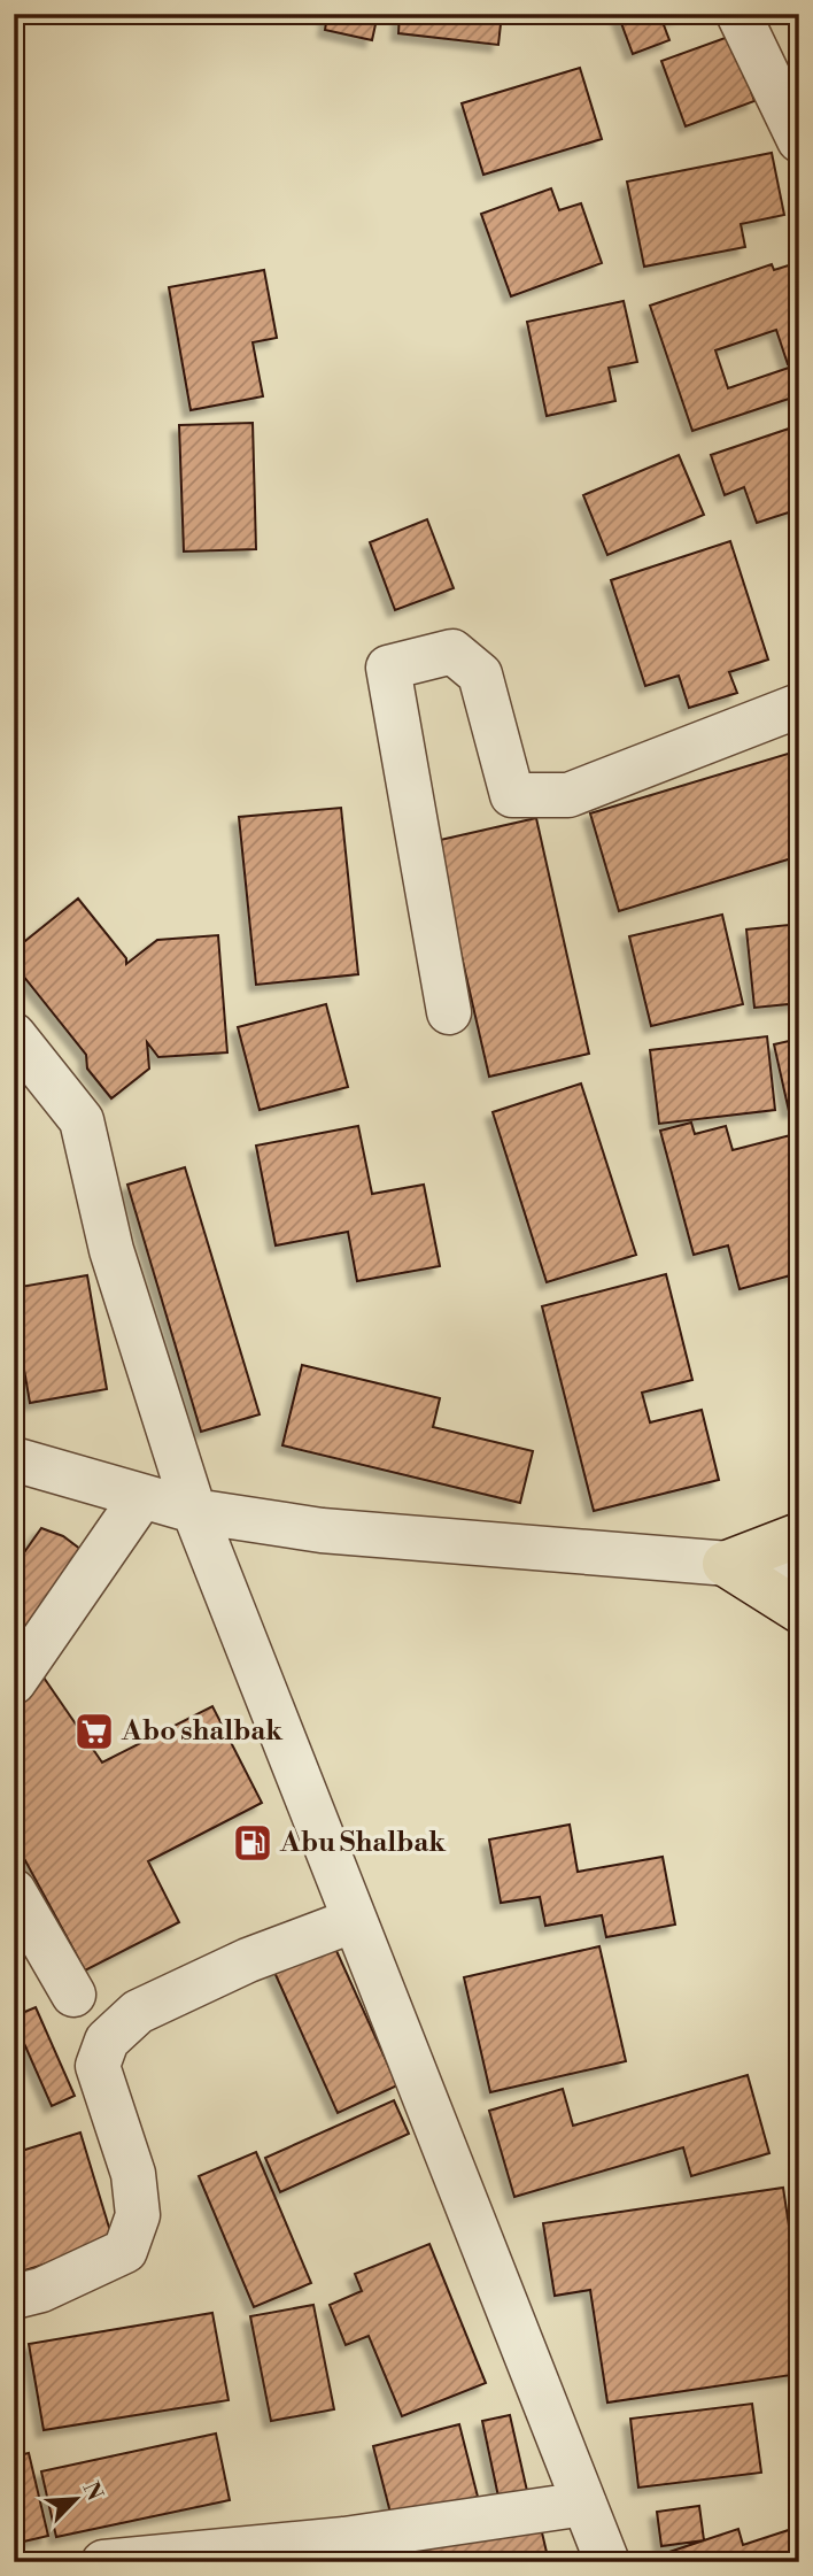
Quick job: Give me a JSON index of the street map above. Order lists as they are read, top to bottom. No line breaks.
{"places":{"supermarket":["Abo shalbak"],"fuel station":["Abu Shalbak"]},"north":"top right"}
